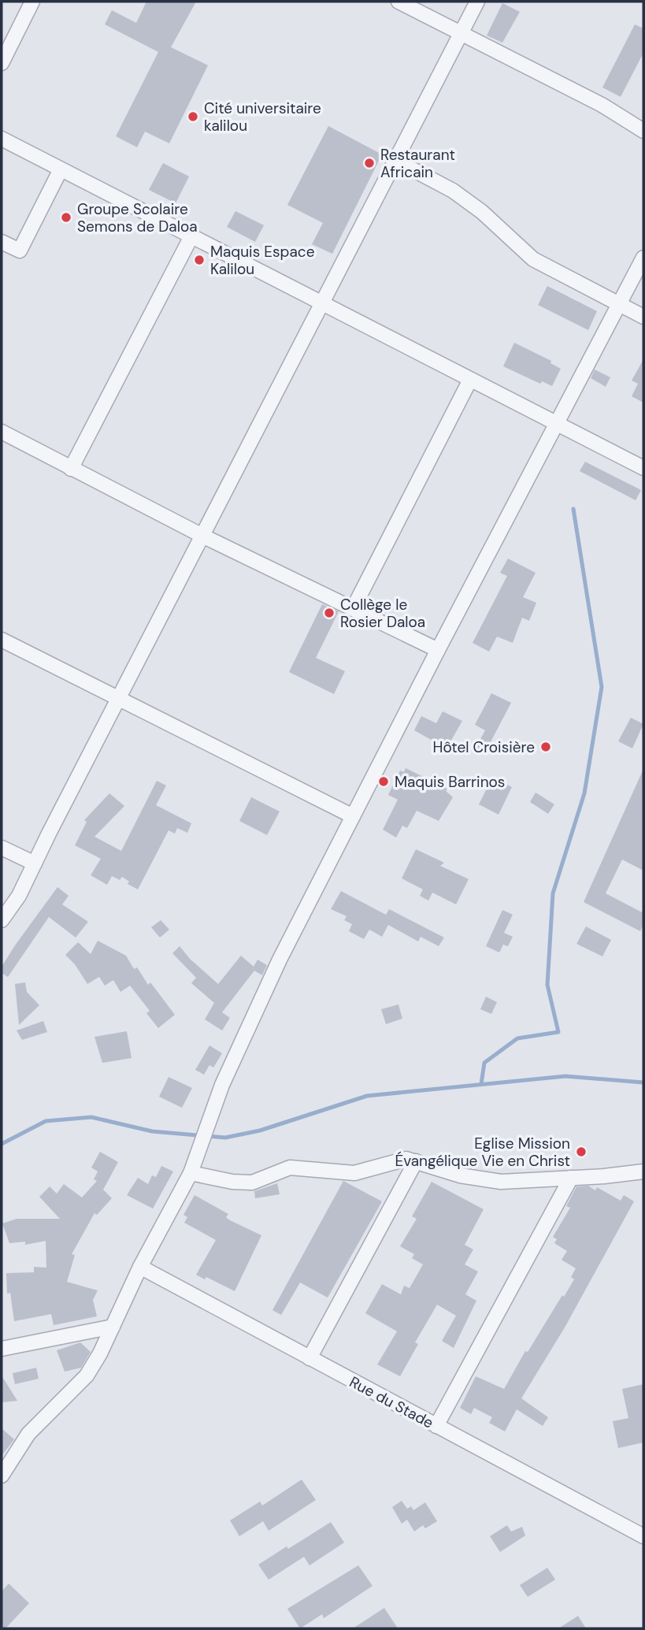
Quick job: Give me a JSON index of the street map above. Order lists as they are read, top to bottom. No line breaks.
{"streets":{"street":["Rue du Stade"]},"places":["Cité universitaire kalilou","Restaurant Africain","Groupe Scolaire Semons de Daloa","Maquis Espace Kalilou","Collège le Rosier Daloa","Hôtel Croisière","Maquis Barrinos","Eglise Mission Évangélique Vie en Christ"]}
